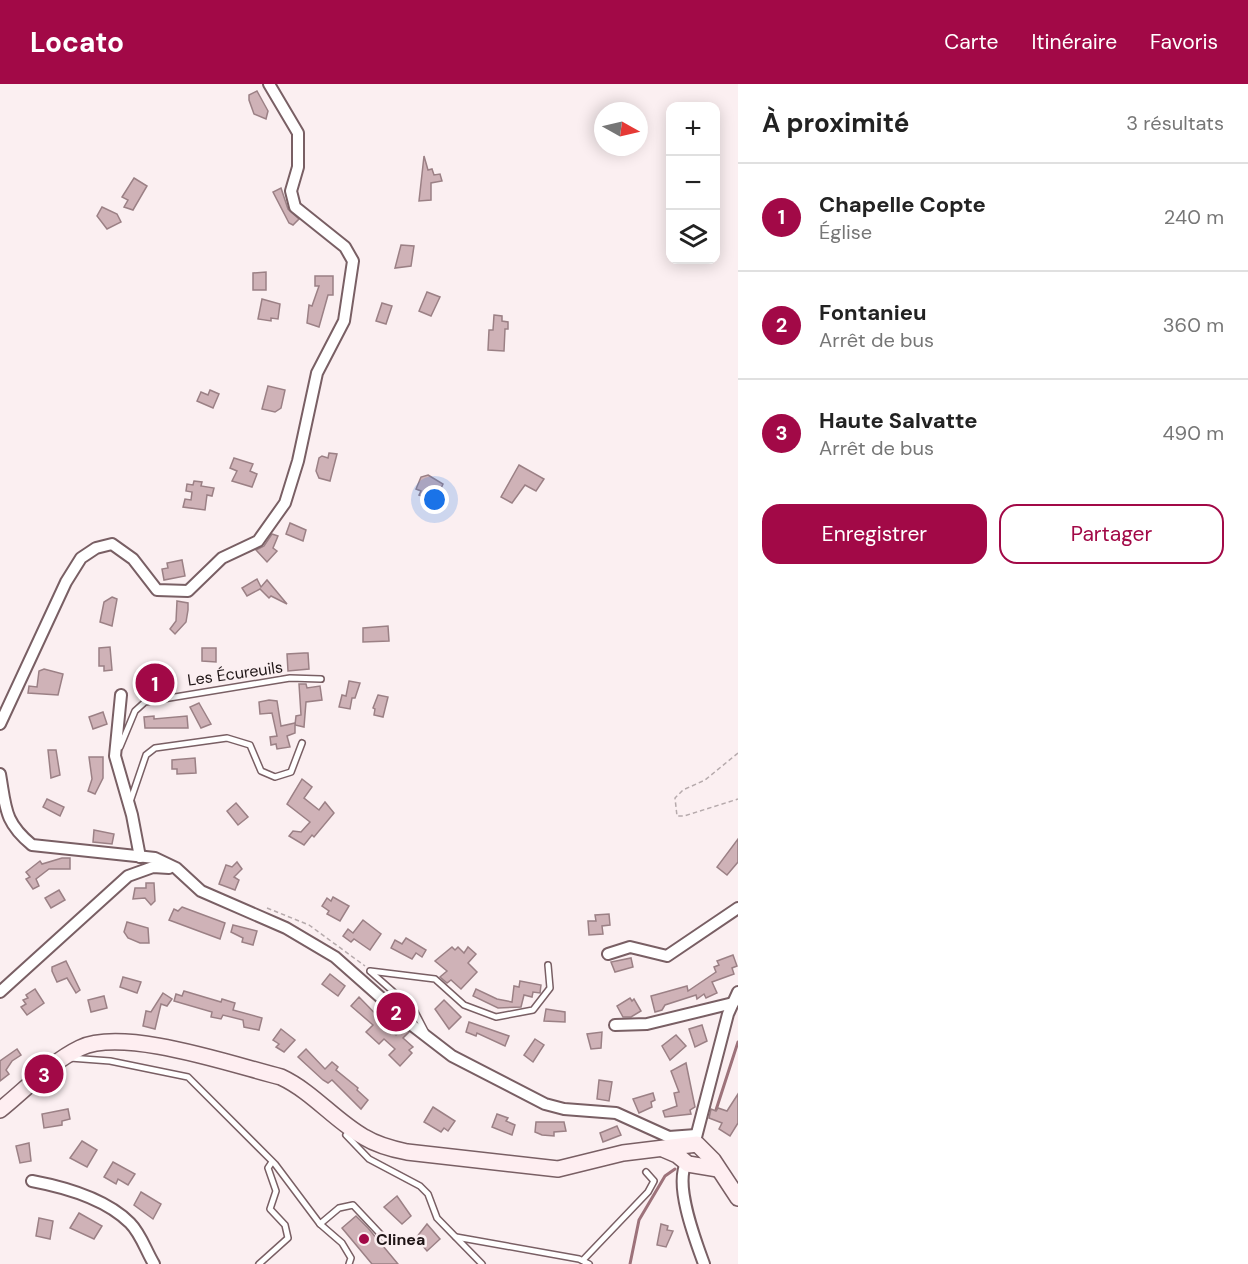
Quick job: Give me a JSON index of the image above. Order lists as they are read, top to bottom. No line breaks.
{"streets":{"lane":["Les Écureuils"]},"places":["Clinea"],"north":"right","page":{"header":"Locato","nav":["Carte","Itinéraire","Favoris"],"heading":["À proximité","3 résultats"],"map_buttons":["+","−"],"list":[{"mark":"1","name":"Chapelle Copte","note":"Église","value":"240 m"},{"mark":"2","name":"Fontanieu","note":"Arrêt de bus","value":"360 m"},{"mark":"3","name":"Haute Salvatte","note":"Arrêt de bus","value":"490 m"}],"buttons":["Enregistrer","Partager"],"pins":["1","2","3"]}}
